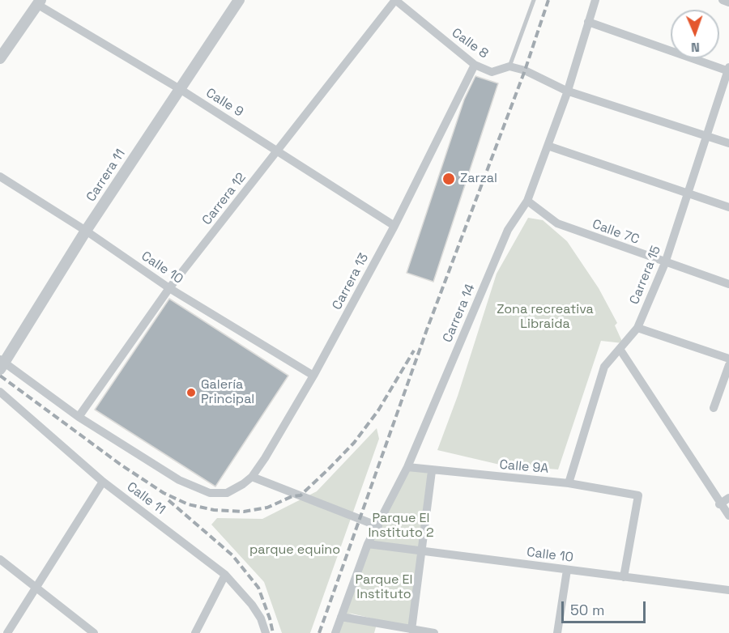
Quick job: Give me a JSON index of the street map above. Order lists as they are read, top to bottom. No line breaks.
{"streets":{"street":["Calle 8","Calle 9","Carrera 11","Carrera 12","Calle 7C","Calle 10","Carrera 15","Carrera 13","Carrera 14","Calle 9A","Calle 11"]},"crossings":[["Calle 8","Carrera 12"],["Calle 8","Carrera 15"],["Calle 8","Carrera 13"],["Calle 8","Carrera 14"],["Calle 9","Carrera 11"],["Calle 9","Carrera 12"],["Calle 9","Carrera 13"],["Carrera 11","Calle 10"],["Carrera 12","Calle 10"],["Carrera 12","Carrera 13"],["Calle 7C","Carrera 15"],["Calle 7C","Carrera 14"],["Calle 10","Carrera 13"],["Calle 10","Carrera 14"],["Calle 10","Calle 9A"],["Carrera 15","Calle 9A"],["Carrera 14","Calle 9A"]],"parks":["Zona recreativa Libraida","Parque El Instituto 2","parque equino","Parque El Instituto"],"places":["Zarzal","Galería Principal"],"scale_bar":"50 m","north":"bottom"}
